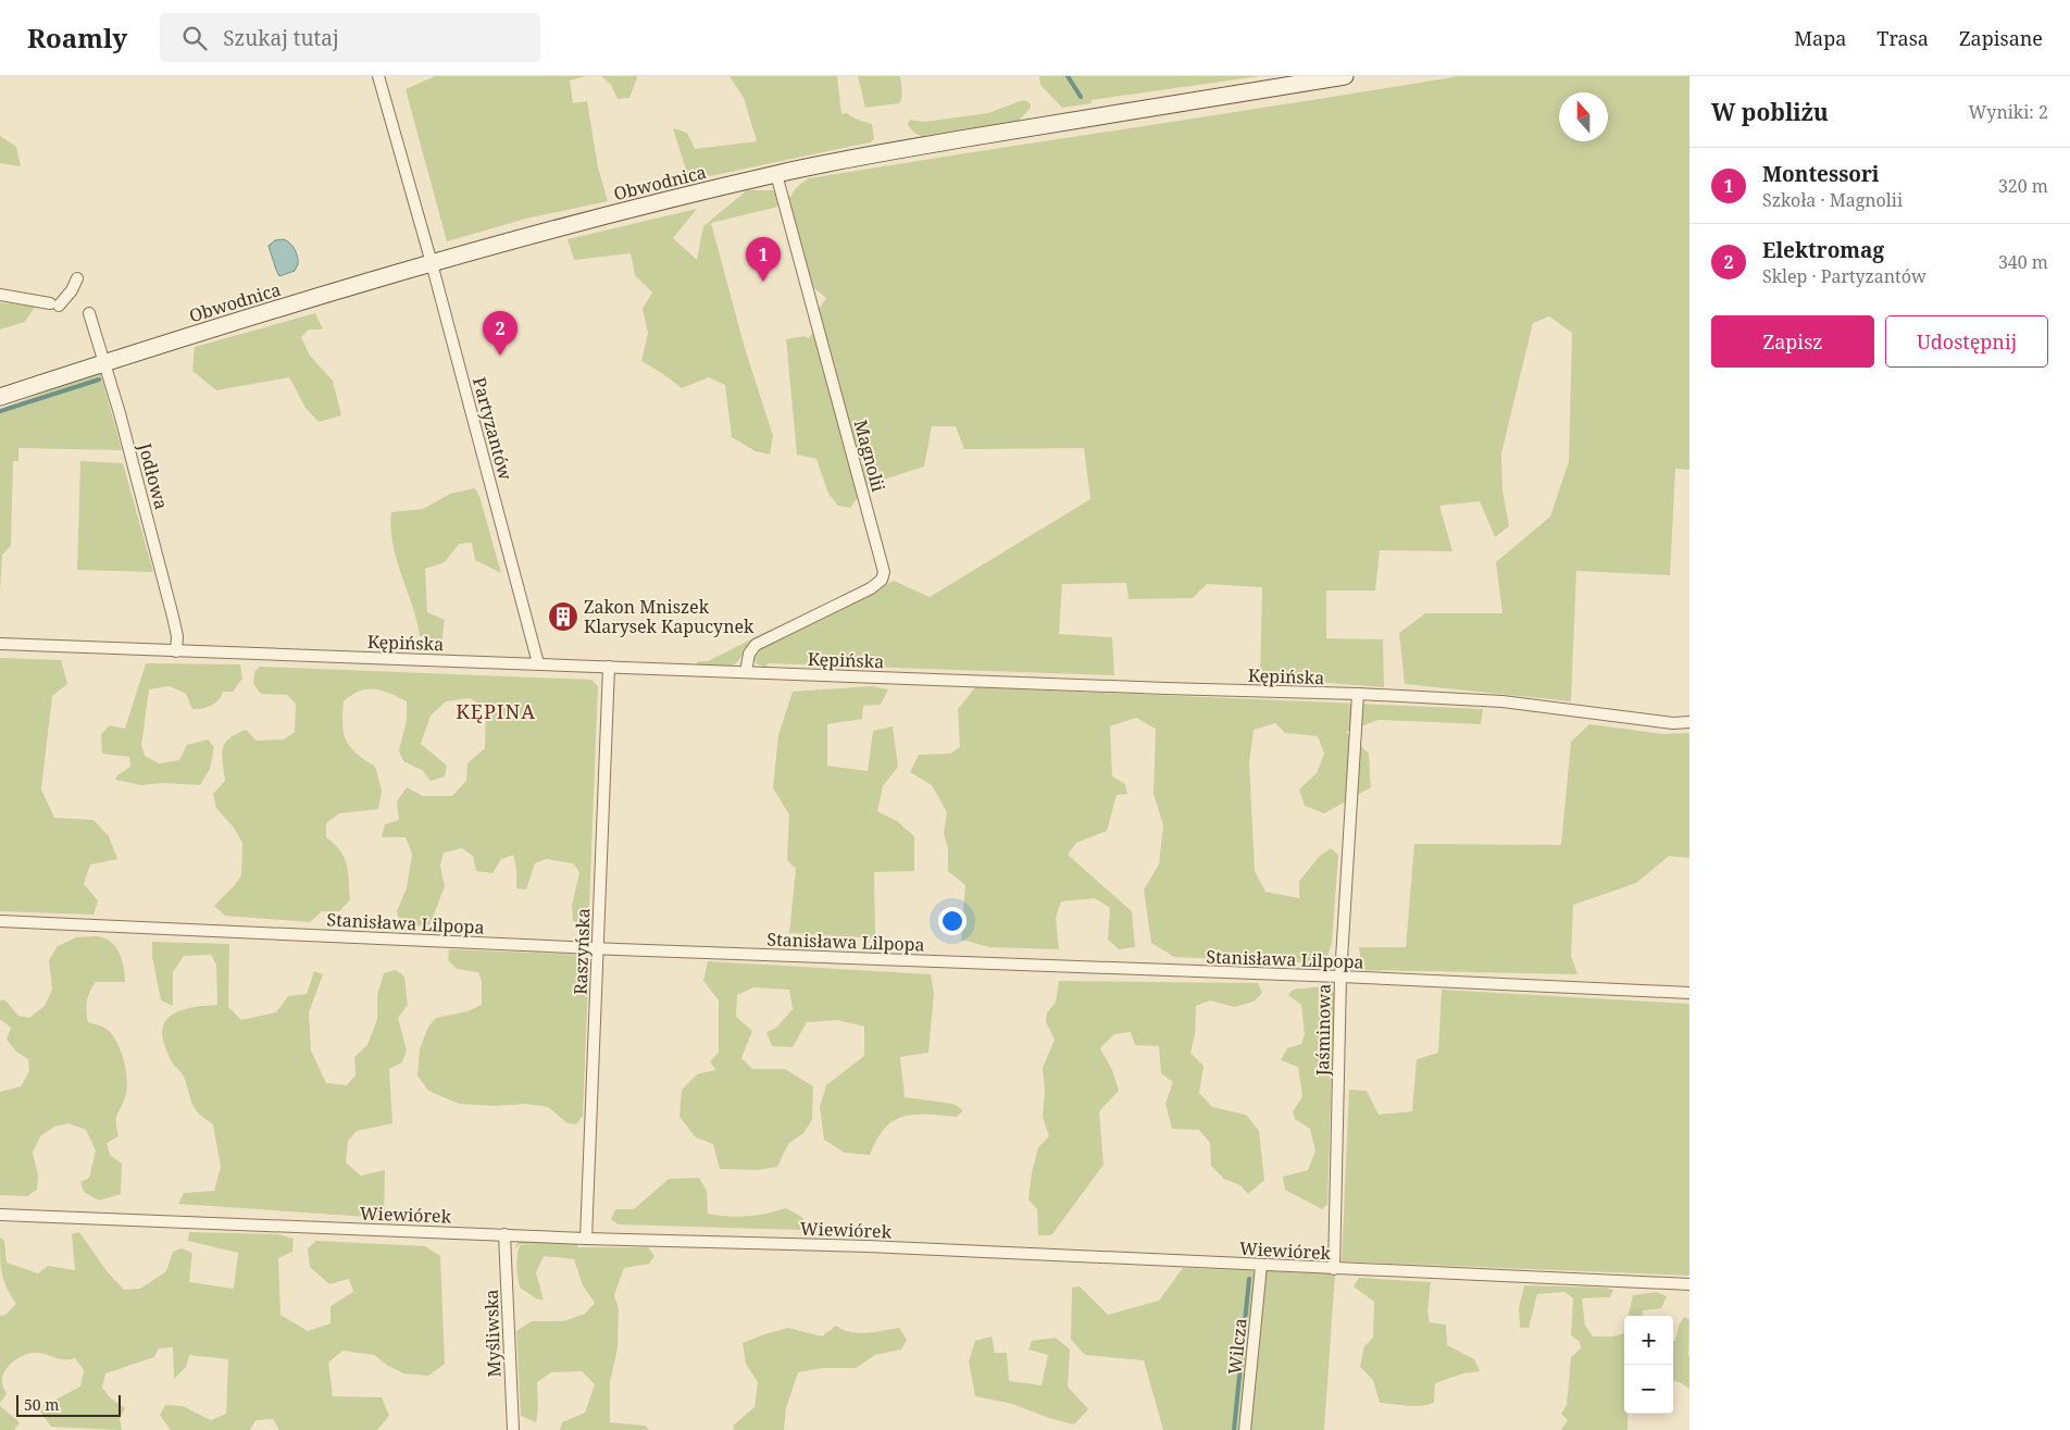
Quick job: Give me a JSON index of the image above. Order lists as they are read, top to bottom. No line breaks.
{"streets":{"main road":["Obwodnica"],"street":["Partyzantów","Magnolii","Jodłowa","Kępińska","Stanisława Lilpopa","Raszyńska","Jaśminowa","Wiewiórek","Myśliwska","Wilcza"]},"crossings":[["Obwodnica","Partyzantów"],["Obwodnica","Magnolii"],["Obwodnica","Jodłowa"],["Partyzantów","Kępińska"],["Magnolii","Kępińska"],["Jodłowa","Kępińska"],["Kępińska","Raszyńska"],["Kępińska","Jaśminowa"],["Stanisława Lilpopa","Raszyńska"],["Stanisława Lilpopa","Jaśminowa"],["Raszyńska","Wiewiórek"],["Jaśminowa","Wiewiórek"],["Wiewiórek","Myśliwska"],["Wiewiórek","Wilcza"]],"districts":["KĘPINA"],"places":{"building":["Zakon Mniszek Klarysek Kapucynek"]},"scale_bar":"50 m","north":"top","page":{"header":"Roamly","search":"Szukaj tutaj","nav":["Mapa","Trasa","Zapisane"],"heading":["W pobliżu","Wyniki: 2"],"list":[{"mark":"1","name":"Montessori","note":"Szkoła · Magnolii","value":"320 m"},{"mark":"2","name":"Elektromag","note":"Sklep · Partyzantów","value":"340 m"}],"pins":["1","2"],"buttons":["Zapisz","Udostępnij"],"map_buttons":["+","−"],"scale":"50 m"}}
